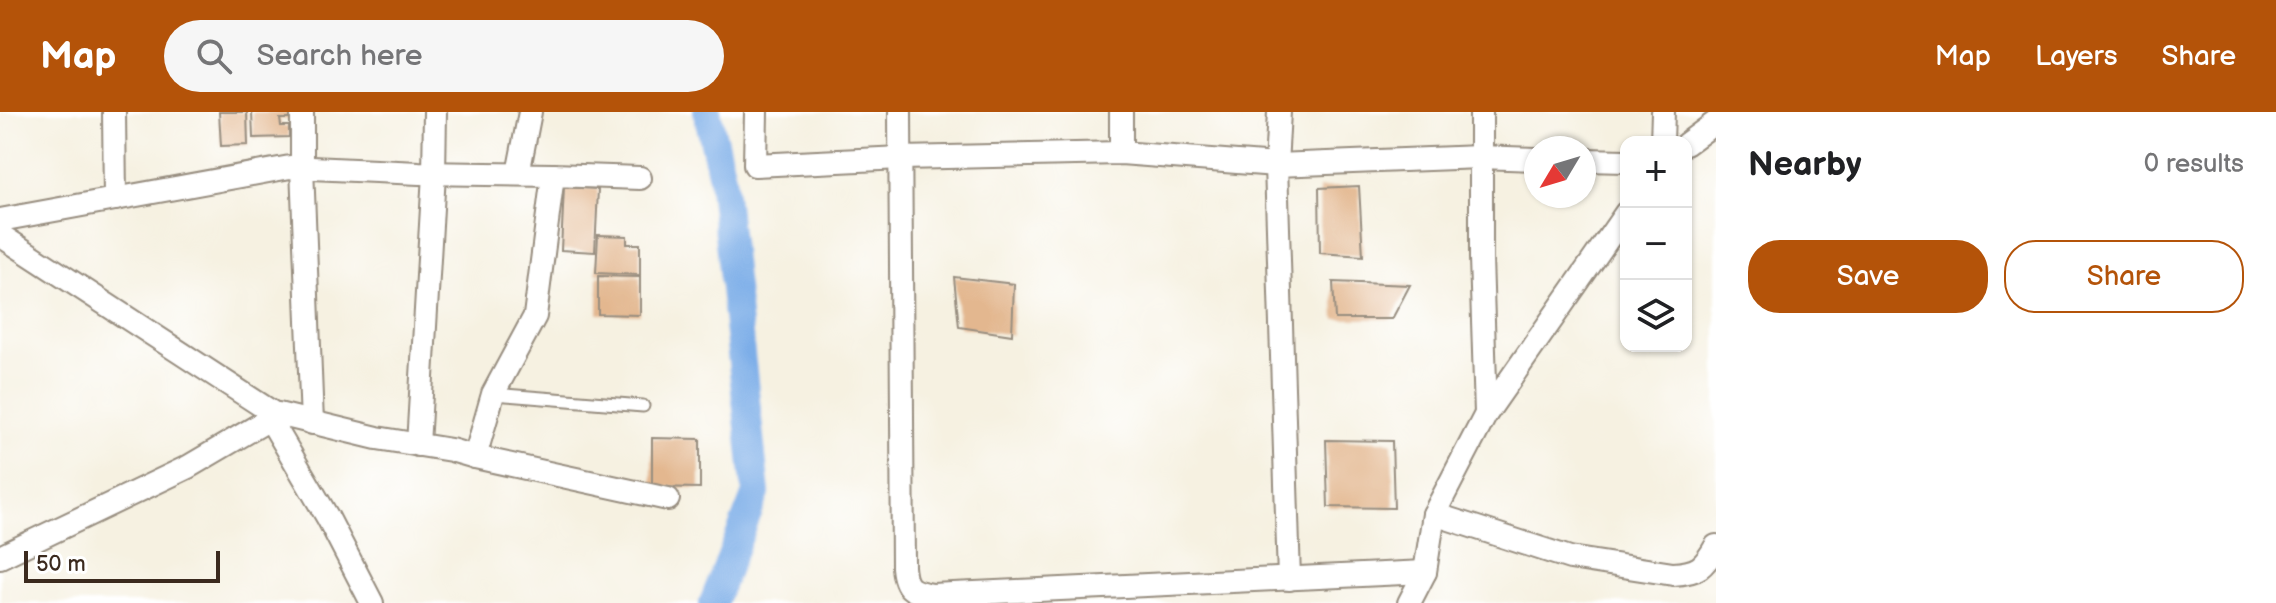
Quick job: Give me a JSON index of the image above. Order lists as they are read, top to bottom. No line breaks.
{"scale_bar":"50 m","north":"bottom left","page":{"header":"Map","search":"Search here","nav":["Map","Layers","Share"],"heading":["Nearby","0 results"],"map_buttons":["+","−"],"buttons":["Save","Share"],"scale":"50 m"}}
